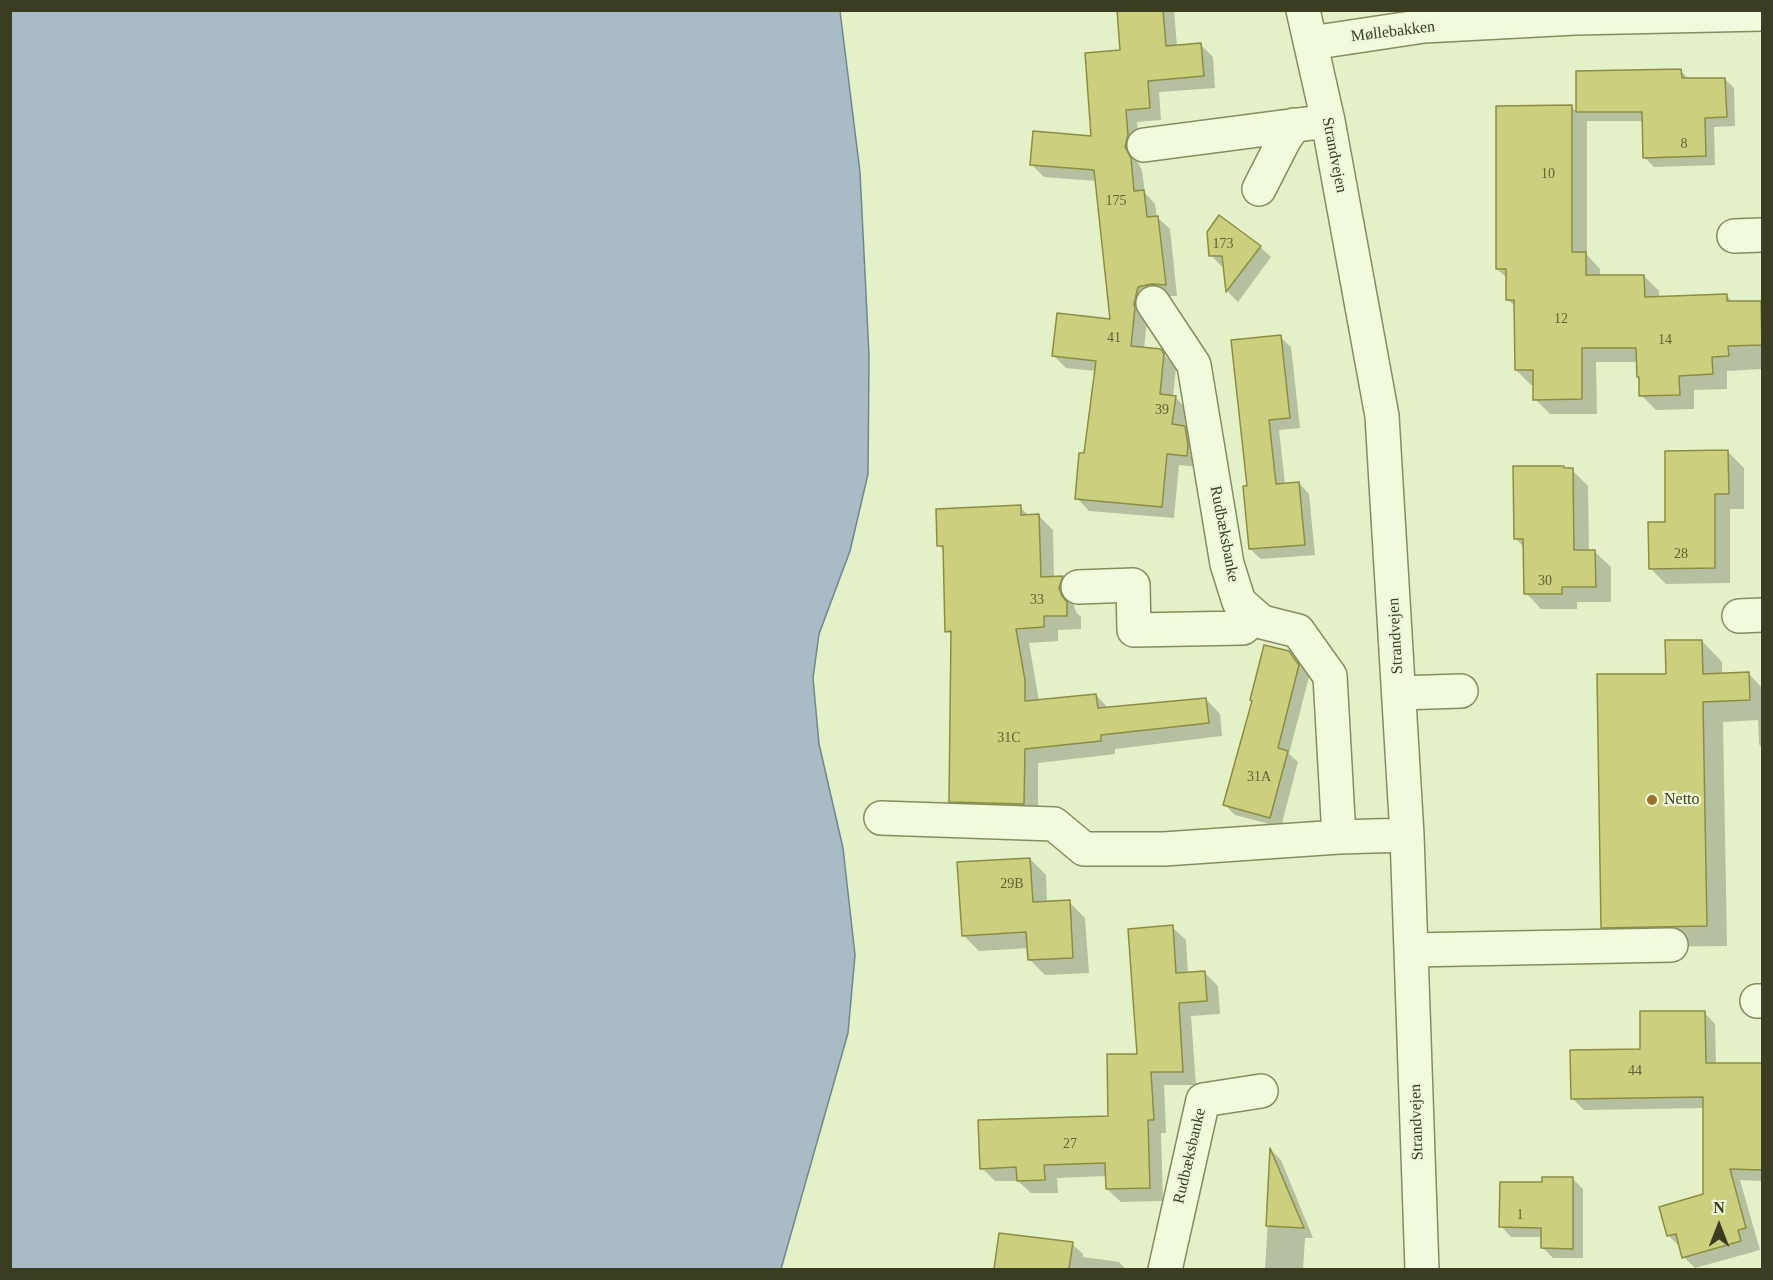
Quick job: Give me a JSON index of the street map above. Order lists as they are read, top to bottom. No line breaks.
{"streets":{"street":["Møllebakken","Strandvejen","Rudbæksbanke"]},"crossings":[["Møllebakken","Strandvejen"]],"places":["Netto"],"house_numbers":["8","10","175","173","12","41","14","39","28","30","33","31C","31A","29B","44","27","1"],"north":"top"}
